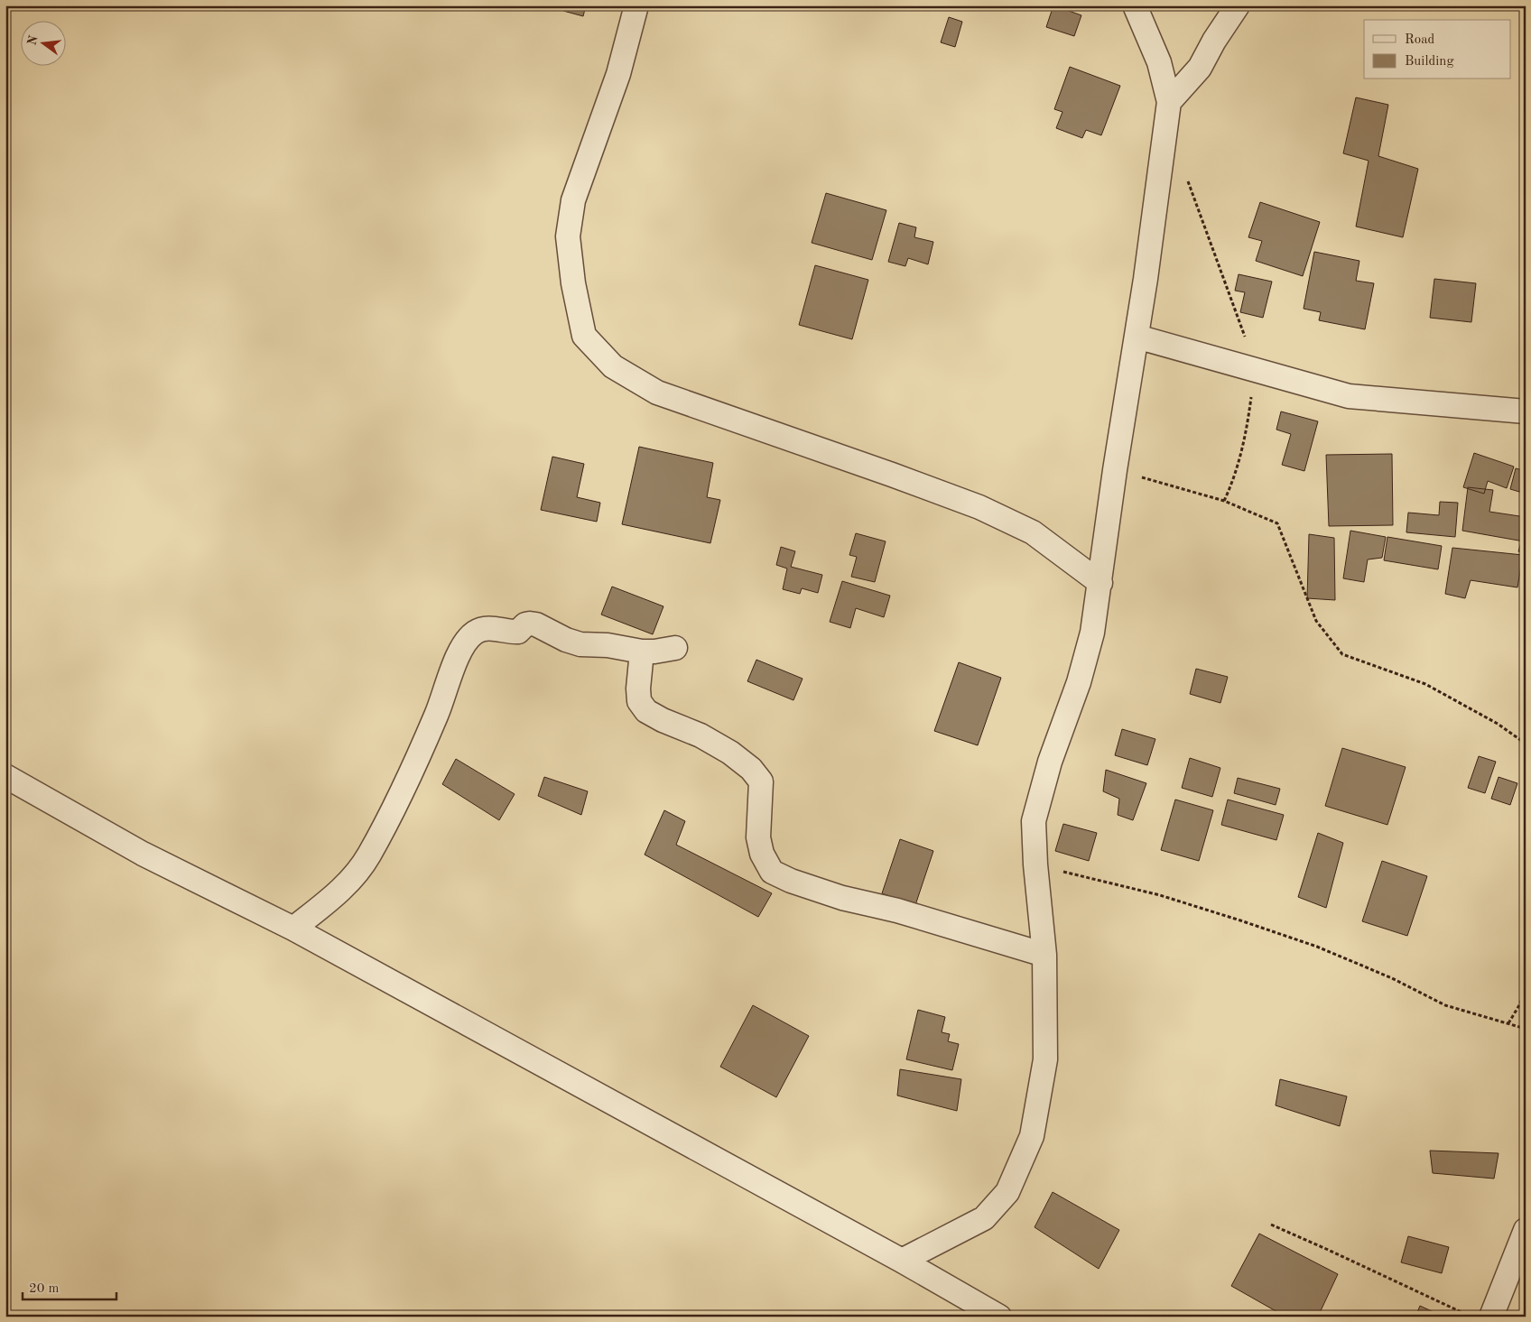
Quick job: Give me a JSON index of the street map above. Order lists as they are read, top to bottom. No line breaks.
{"legend":["Road","Building"],"scale_bar":"20 m","north":"left"}
